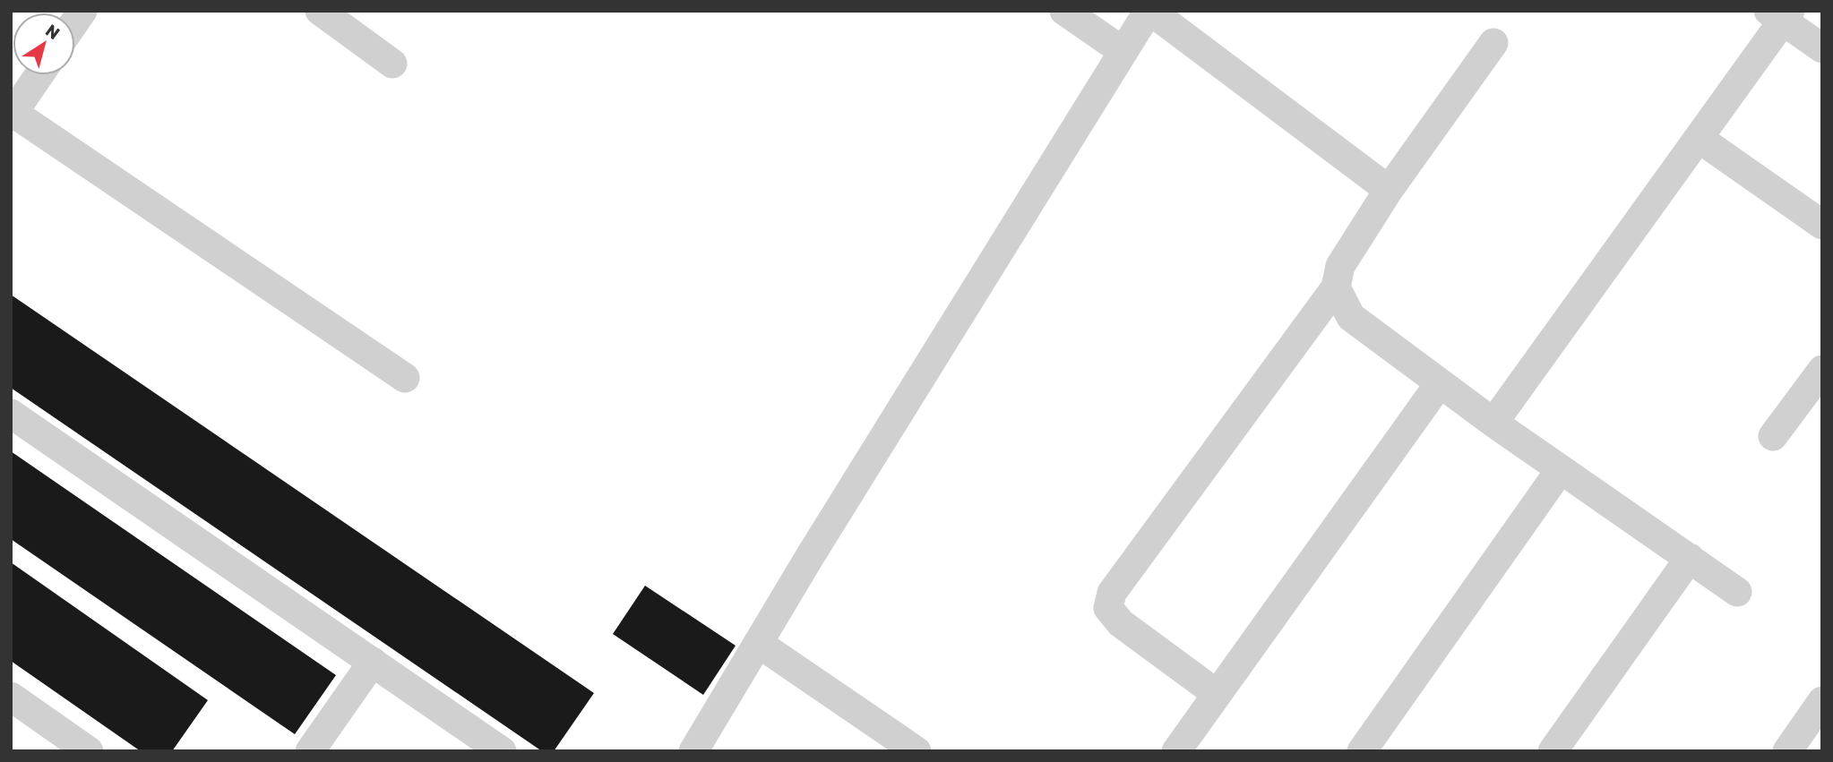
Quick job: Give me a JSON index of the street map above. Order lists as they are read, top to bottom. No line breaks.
{"north":"top right"}
